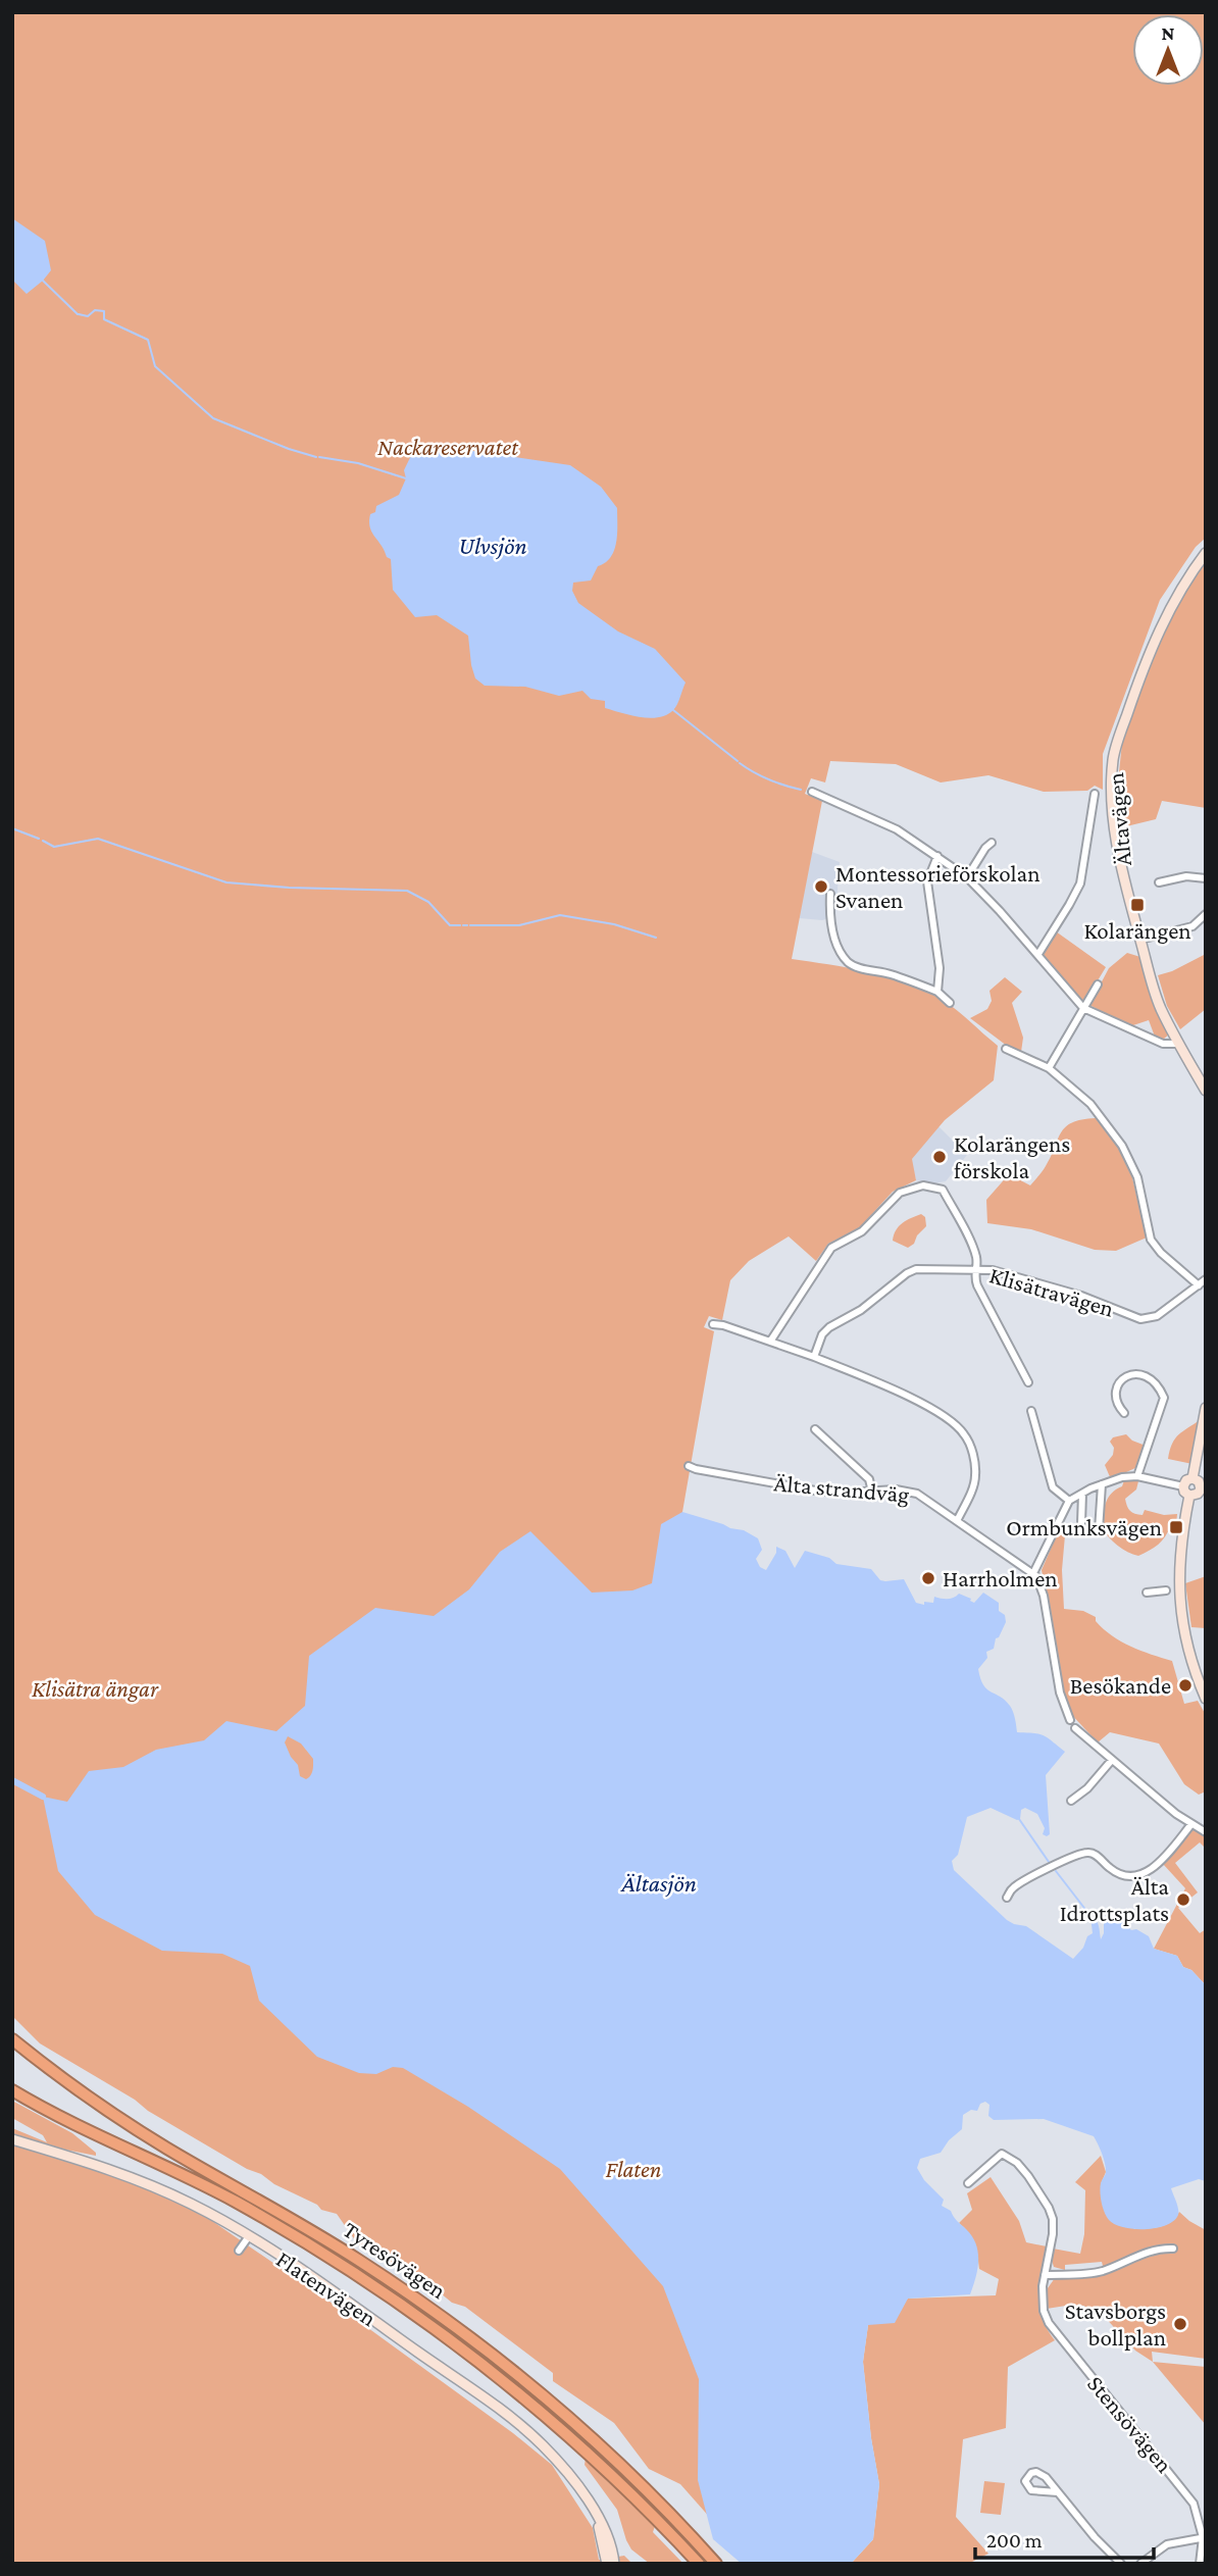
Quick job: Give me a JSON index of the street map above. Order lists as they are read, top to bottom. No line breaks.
{"streets":{"highway":["Tyresövägen"],"main road":["Ältavägen","Flatenvägen"],"street":["Klisätravägen","Älta strandväg","Stensövägen"]},"water":["Ulvsjön","Ältasjön"],"parks":["Nackareservatet","Klisätra ängar","Flaten"],"places":{"other":["Montessorieförskolan Svanen","Kolarängens förskola","Harrholmen","Besökande","Älta Idrottsplats","Stavsborgs bollplan"],"transit":["Kolarängen","Ormbunksvägen"]},"scale_bar":"200 m","north":"top"}
